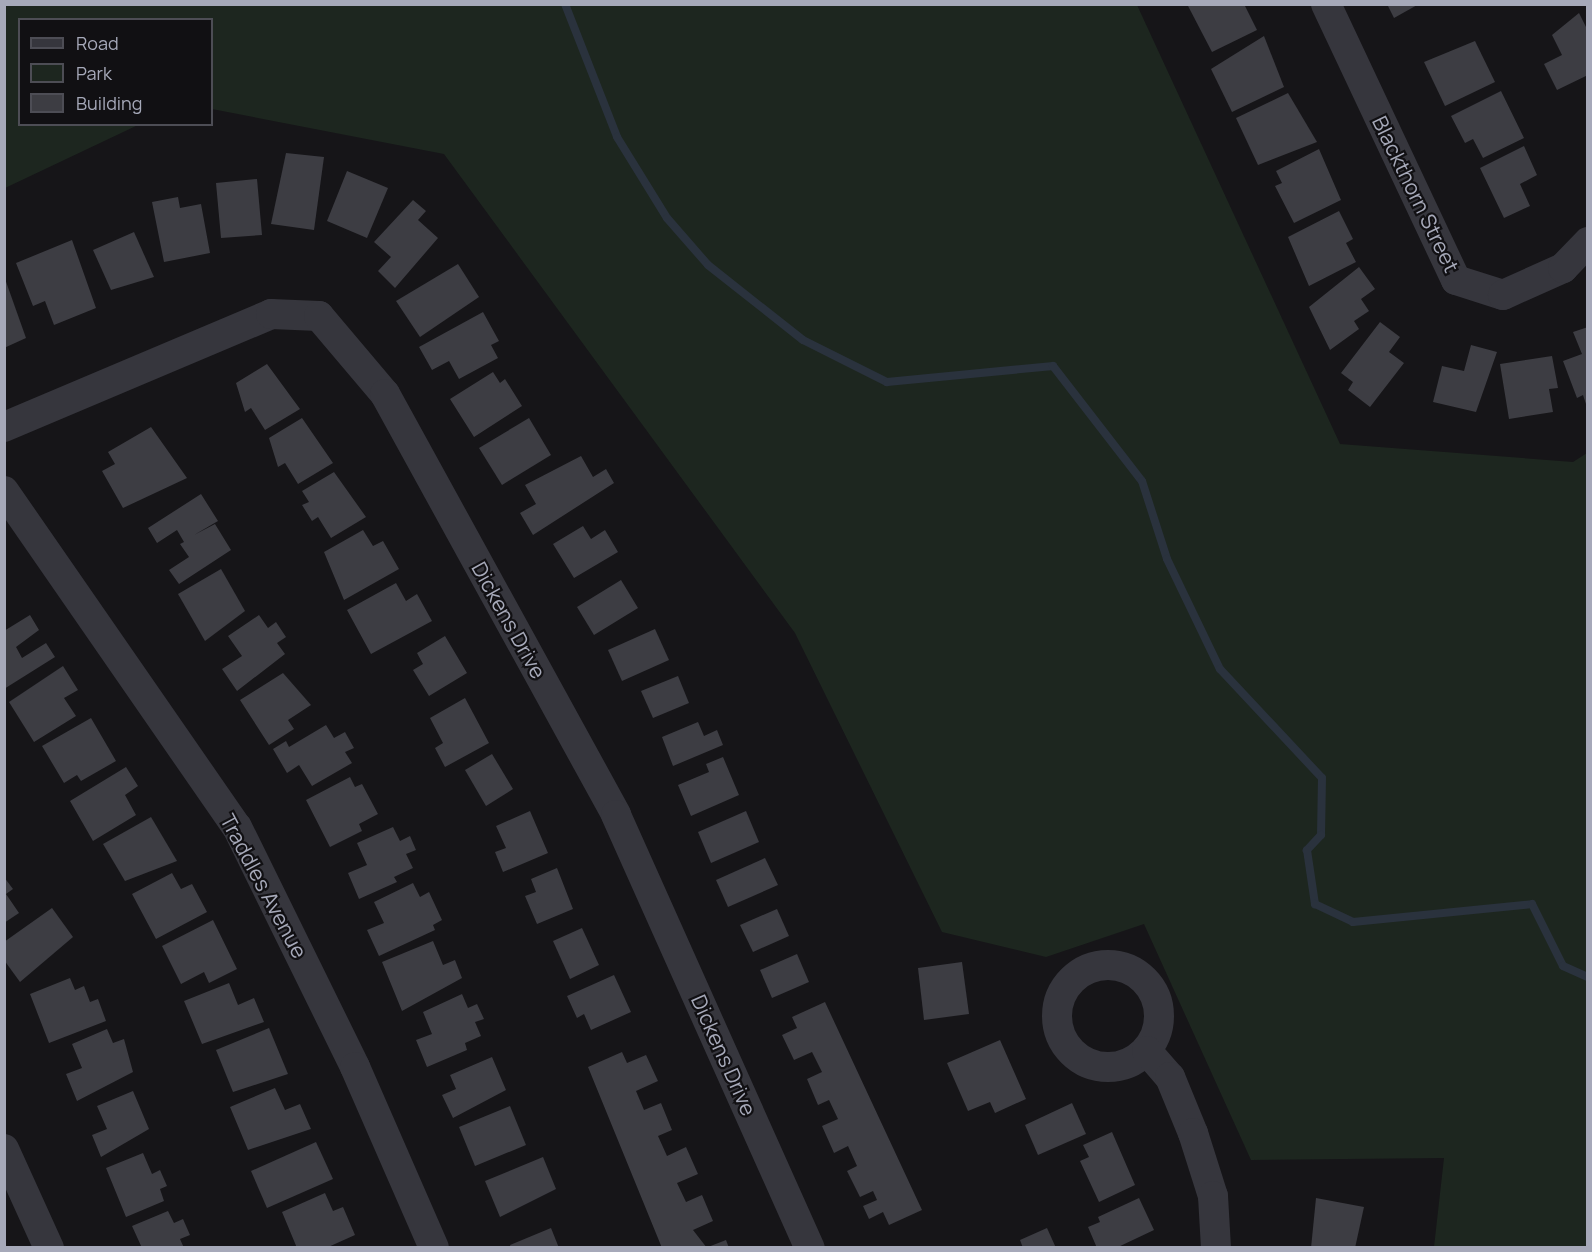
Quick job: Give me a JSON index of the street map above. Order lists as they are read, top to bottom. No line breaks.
{"streets":{"street":["Blackthorn Street","Dickens Drive","Traddles Avenue"]},"legend":["Road","Park","Building"]}
